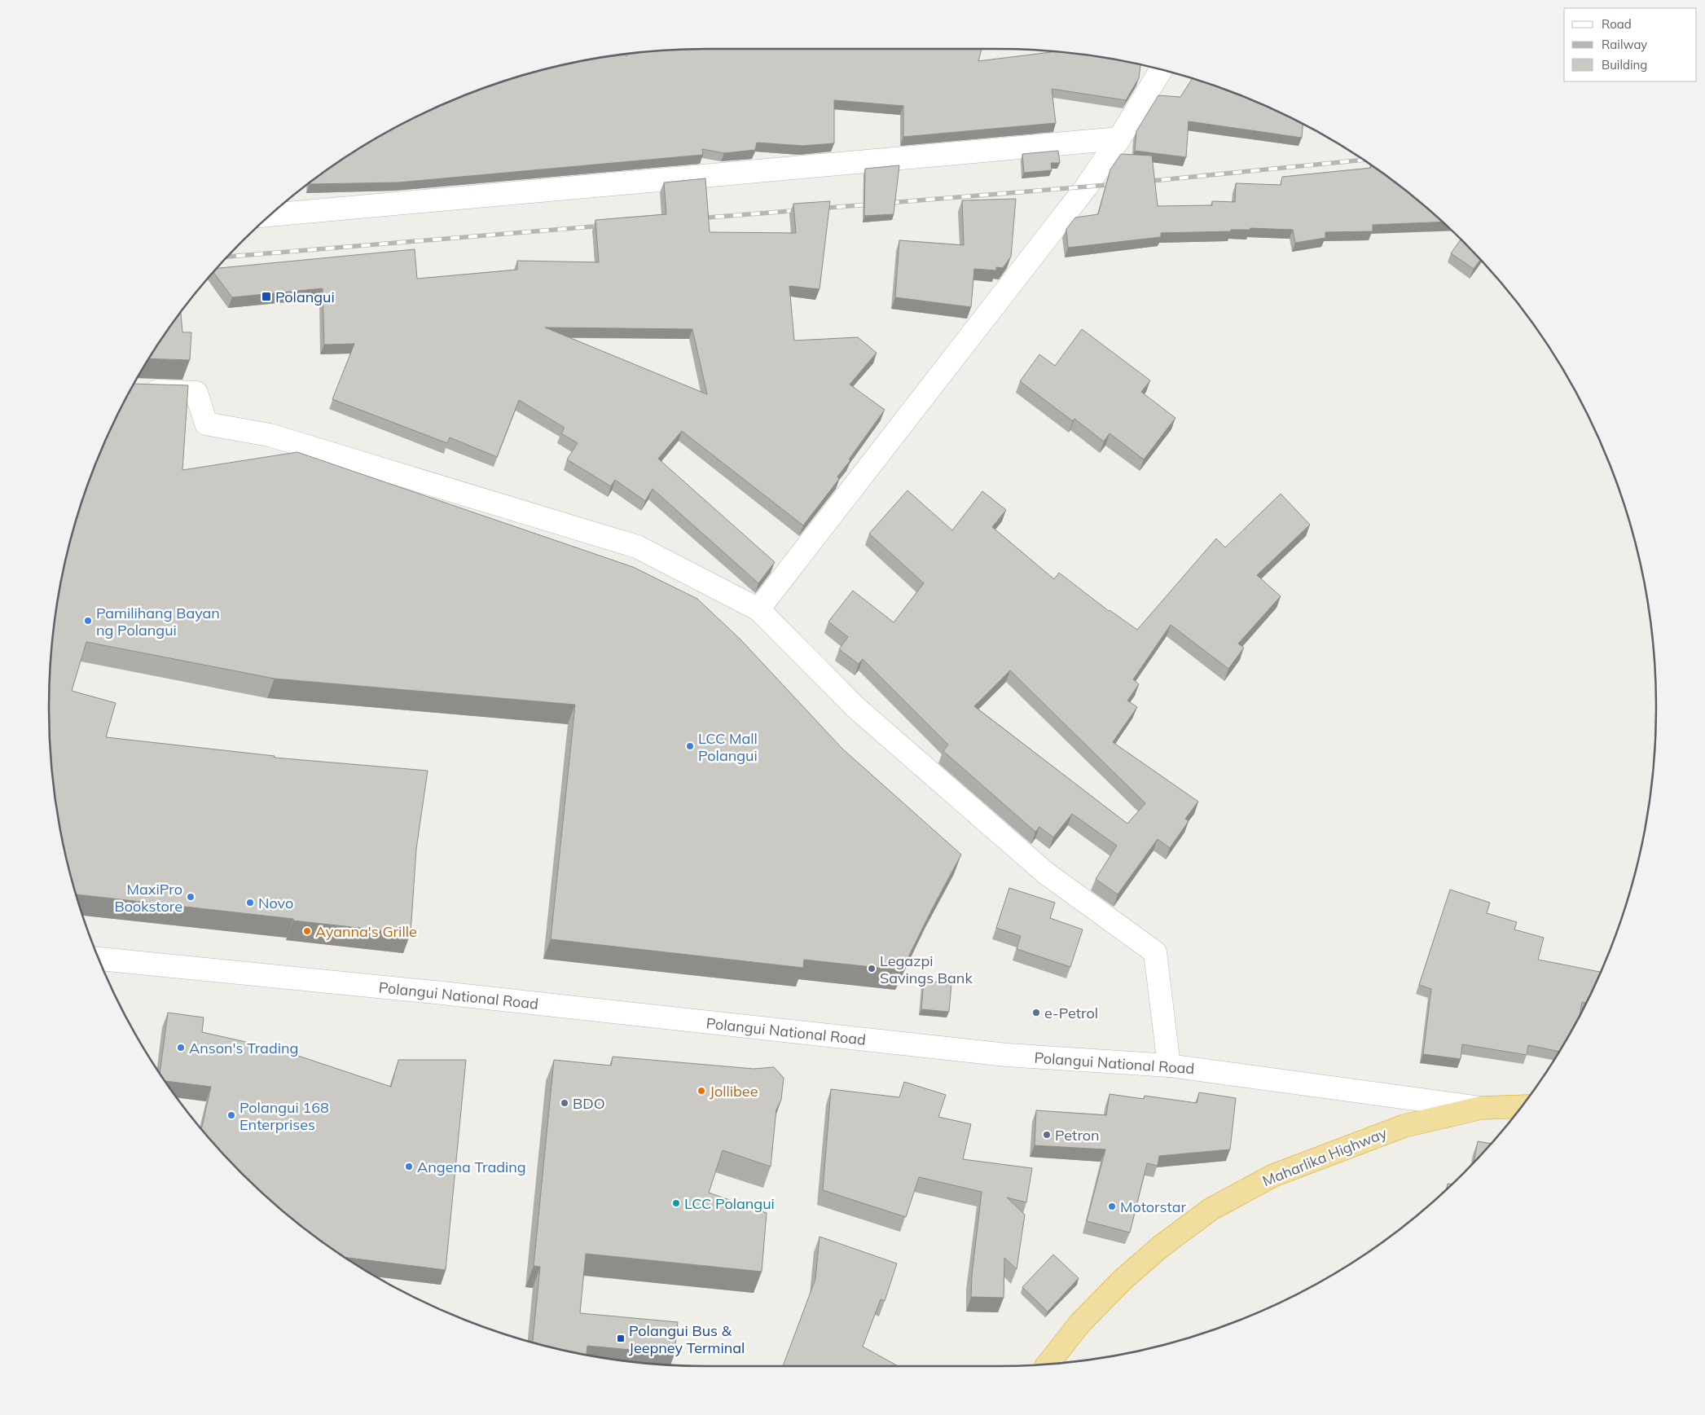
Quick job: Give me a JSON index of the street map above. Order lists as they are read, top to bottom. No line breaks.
{"streets":{"highway":["Maharlika Highway"],"street":["Polangui National Road"]},"crossings":[["Polangui National Road","Maharlika Highway"]],"places":{"transit":["Polangui","Polangui Bus & Jeepney Terminal"],"other":["Pamilihang Bayan ng Polangui","LCC Mall Polangui","MaxiPro Bookstore","Novo","Ayanna's Grille","Legazpi Savings Bank","e-Petrol","Anson's Trading","Jollibee","BDO","Polangui 168 Enterprises","Petron","Angena Trading","LCC Polangui","Motorstar"]},"legend":["Road","Railway","Building"]}
